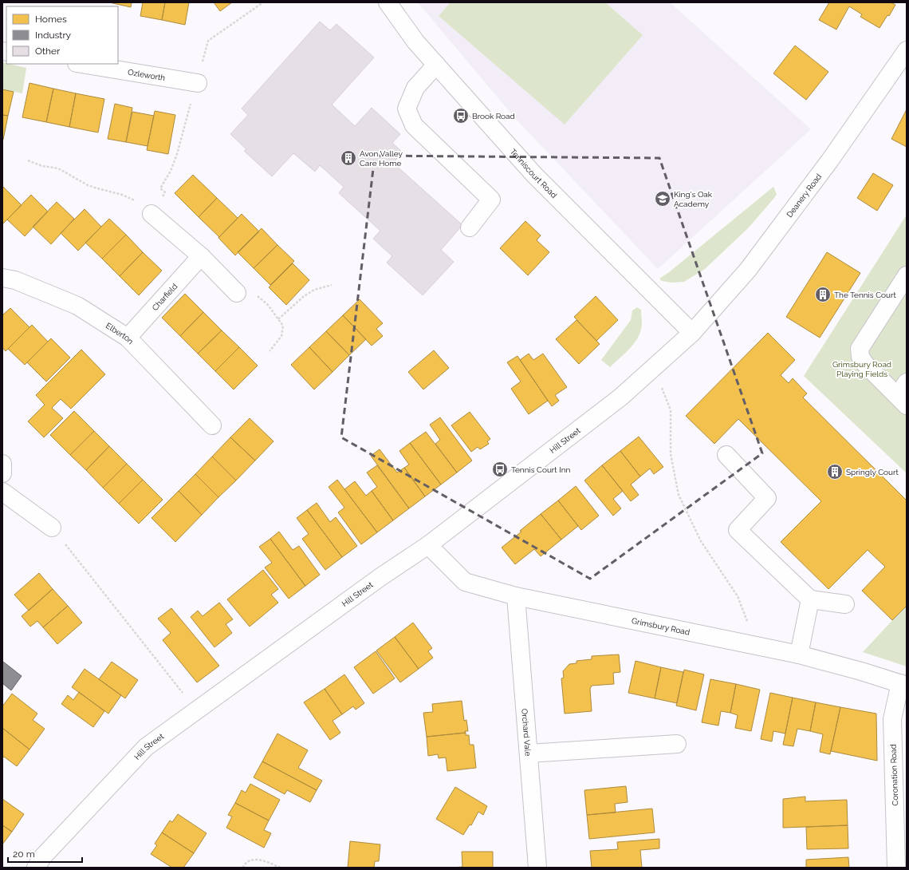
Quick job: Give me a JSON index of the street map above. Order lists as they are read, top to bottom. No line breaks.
{"streets":{"street":["Ozleworth","Tenniscourt Road","Deanery Road","Charfield","Elberton","Hill Street","Grimsbury Road","Orchard Vale","Coronation Road"]},"crossings":[["Tenniscourt Road","Deanery Road"],["Tenniscourt Road","Hill Street"],["Deanery Road","Hill Street"],["Charfield","Elberton"],["Hill Street","Grimsbury Road"],["Grimsbury Road","Orchard Vale"],["Grimsbury Road","Coronation Road"]],"parks":["Grimsbury Road Playing Fields"],"places":{"bus stop":["Brook Road","Tennis Court Inn"],"building":["Avon Valley Care Home","The Tennis Court","Springly Court"],"school or university":["King's Oak Academy"]},"legend":["Homes","Industry","Other"],"scale_bar":"20 m"}
